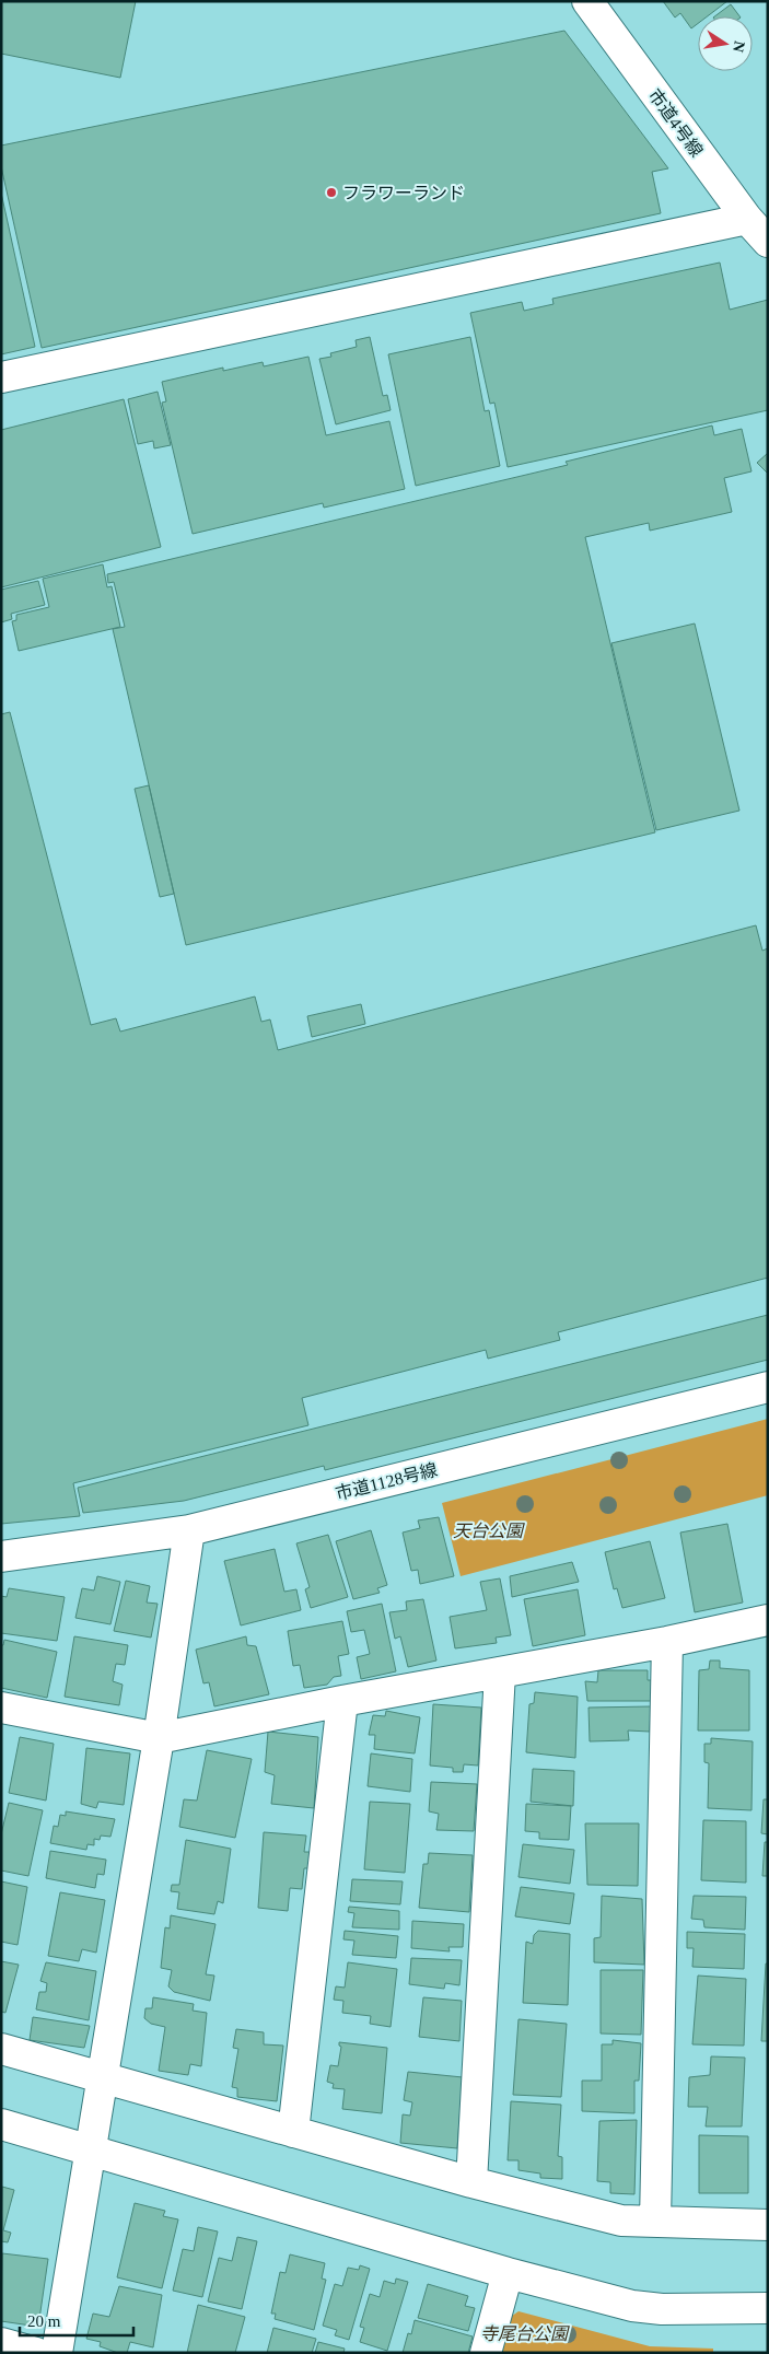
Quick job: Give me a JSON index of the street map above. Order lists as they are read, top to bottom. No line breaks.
{"streets":{"street":["市道4号線","市道1128号線"]},"parks":["天台公園","寺尾台公園"],"places":["フラワーランド"],"scale_bar":"20 m","north":"right"}
